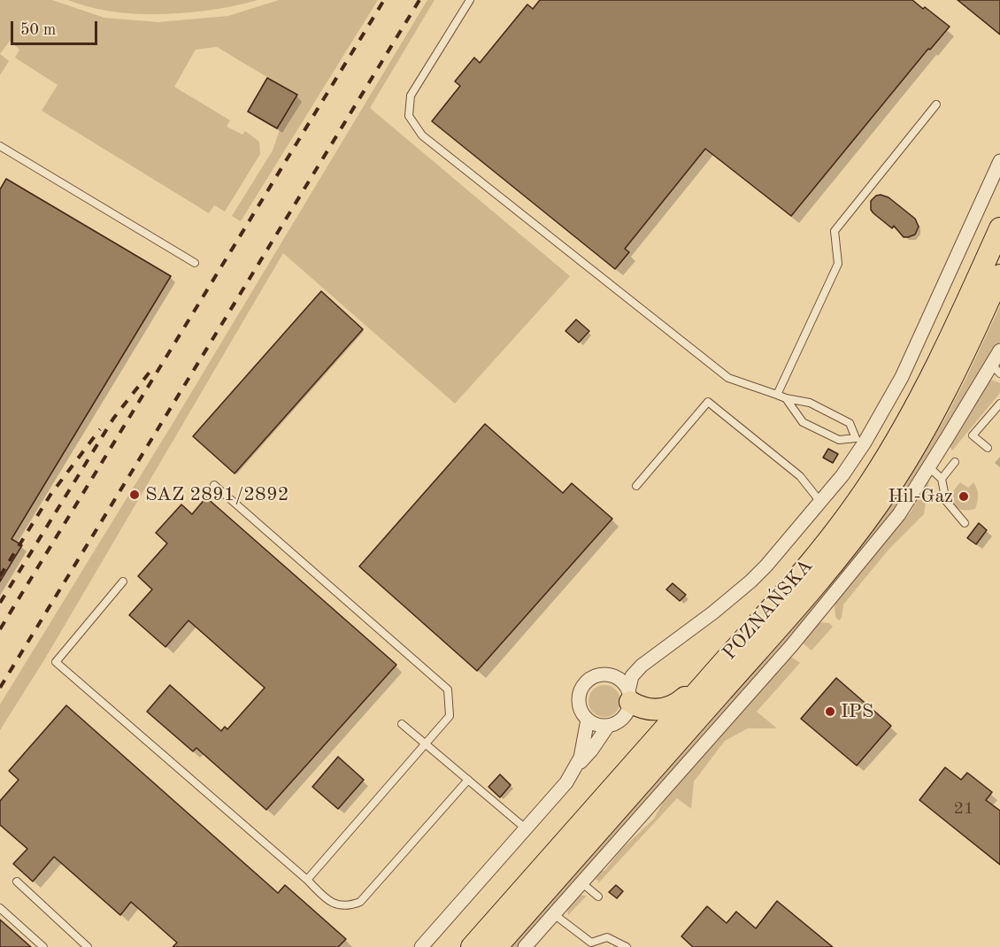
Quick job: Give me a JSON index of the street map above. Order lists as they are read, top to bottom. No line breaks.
{"streets":{"main road":["POZNAŃSKA"]},"places":["SAZ 2891/2892","Hil-Gaz","IPS"],"house_numbers":["21"],"scale_bar":"50 m"}
